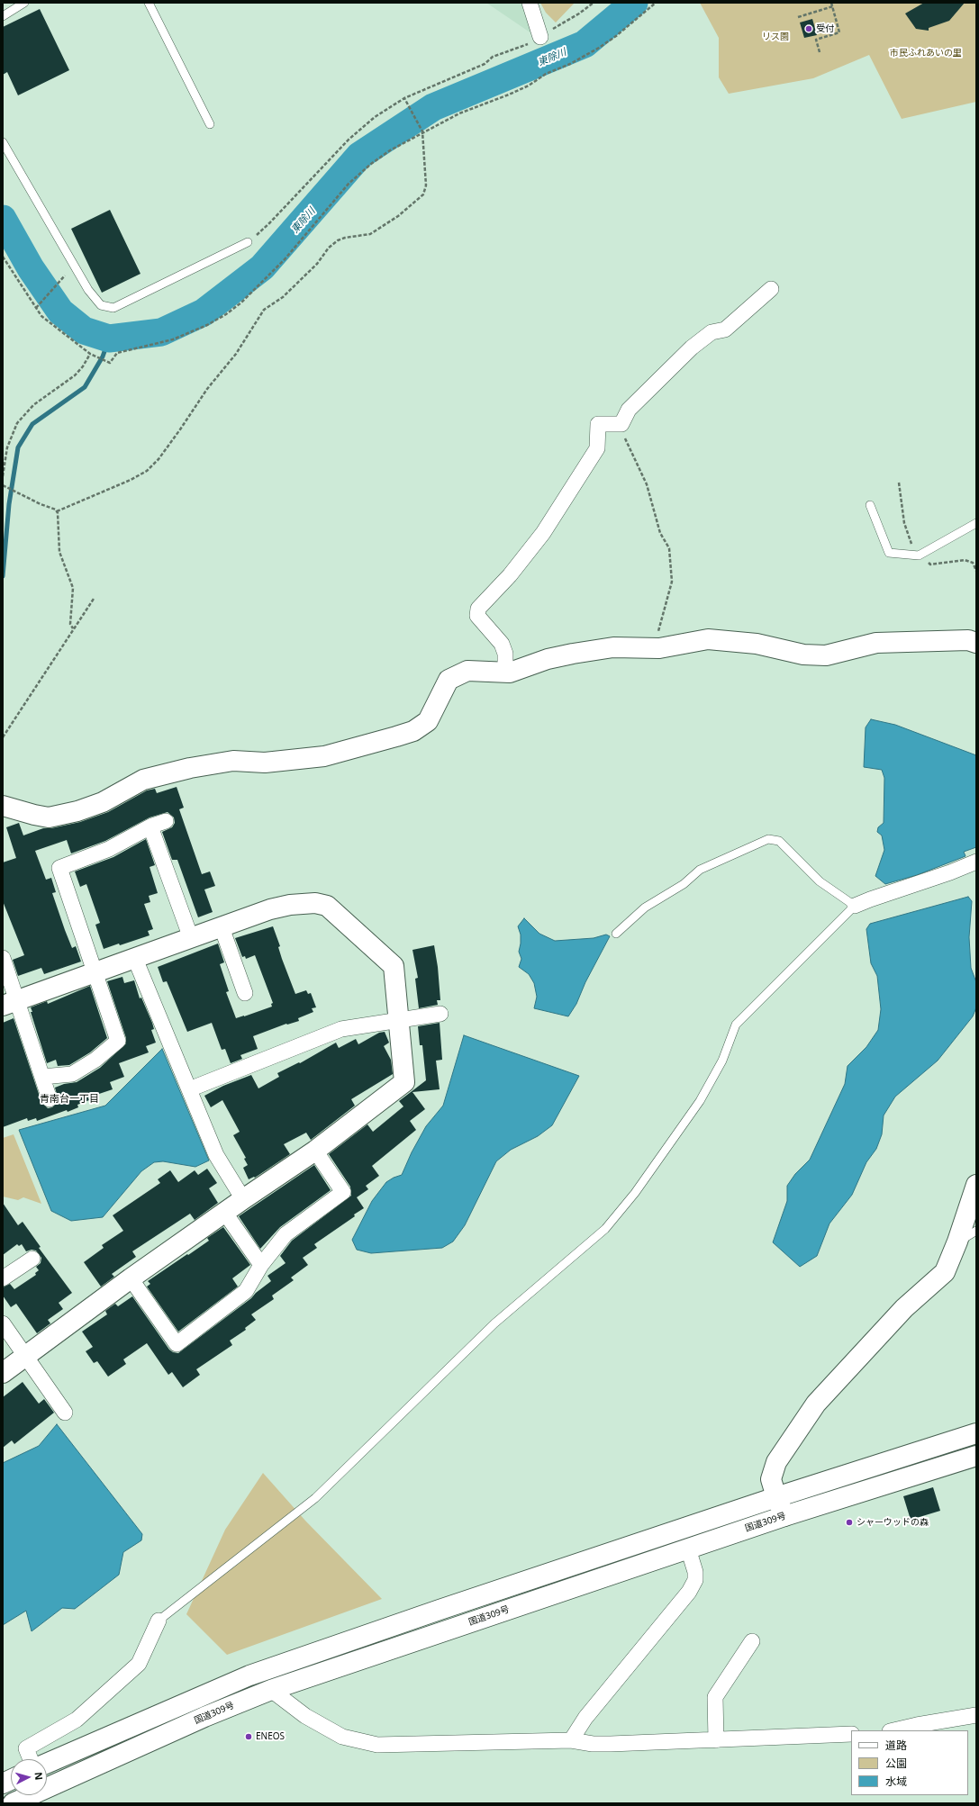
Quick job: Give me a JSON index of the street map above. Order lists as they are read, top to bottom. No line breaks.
{"streets":{"main road":["国道309号"]},"districts":["青南台一丁目"],"water":["東除川"],"parks":["リス園","市民ふれあいの里"],"places":["受付","シャーウッドの森","ENEOS"],"legend":["道路","公園","水域"],"north":"right"}
